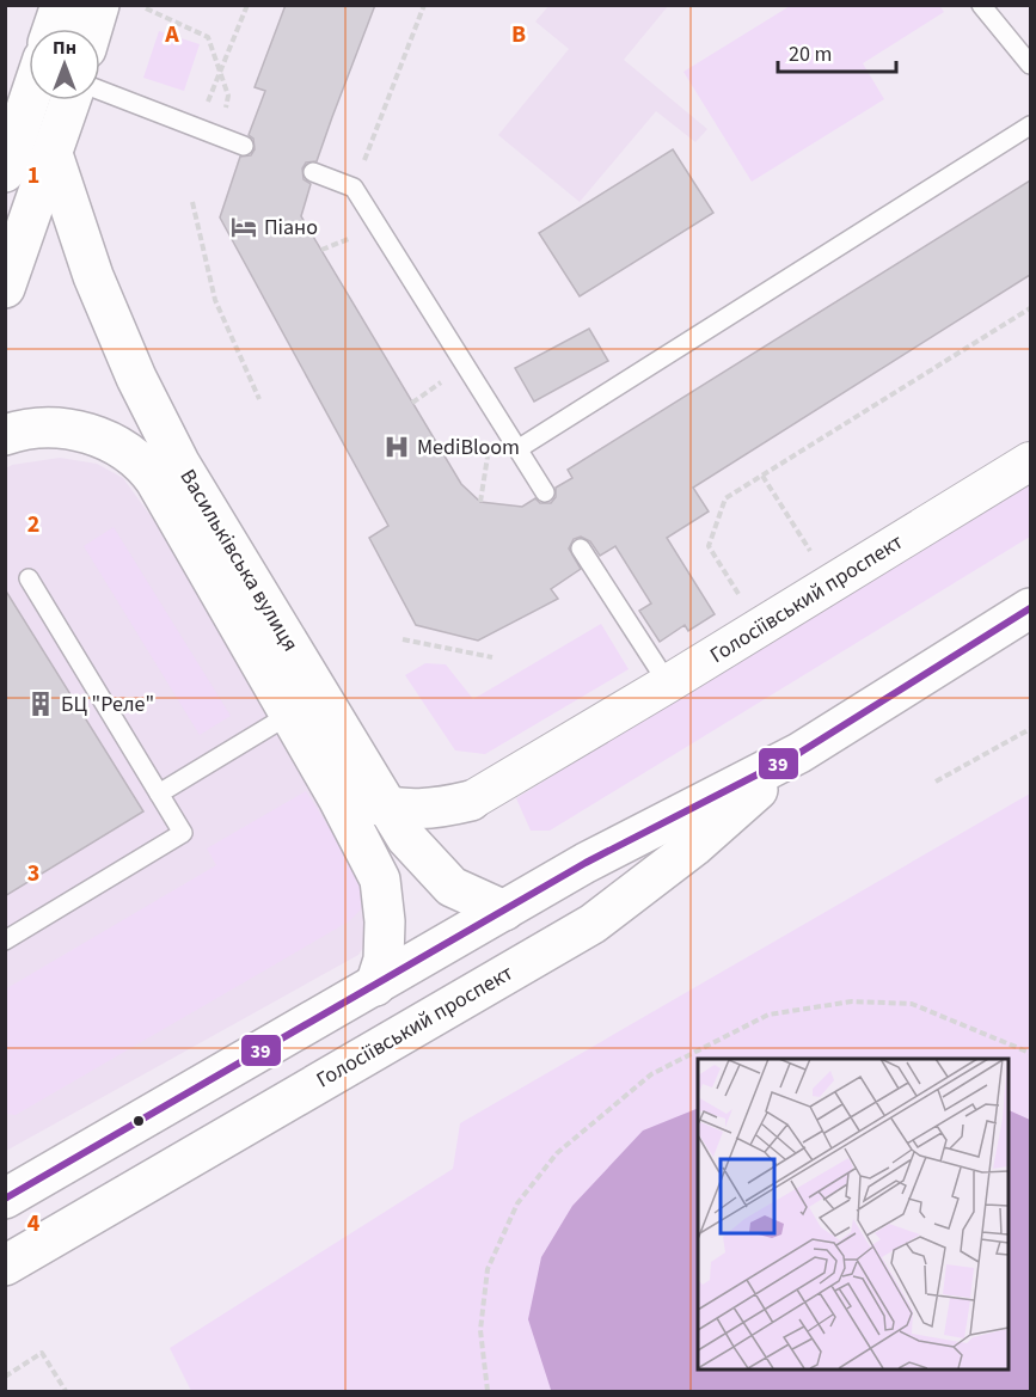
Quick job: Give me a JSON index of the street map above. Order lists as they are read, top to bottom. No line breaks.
{"streets":{"main road":["Васильківська вулиця","Голосіївський проспект"]},"crossings":[["Васильківська вулиця","Голосіївський проспект"]],"places":{"hotel":["Піано"],"hospital":["MediBloom"],"building":["БЦ \"Реле\""]},"lines":["transit line 39"],"scale_bar":"20 m","north":"top","grid":{"columns":["A","B"],"rows":["1","2","3","4"]}}
